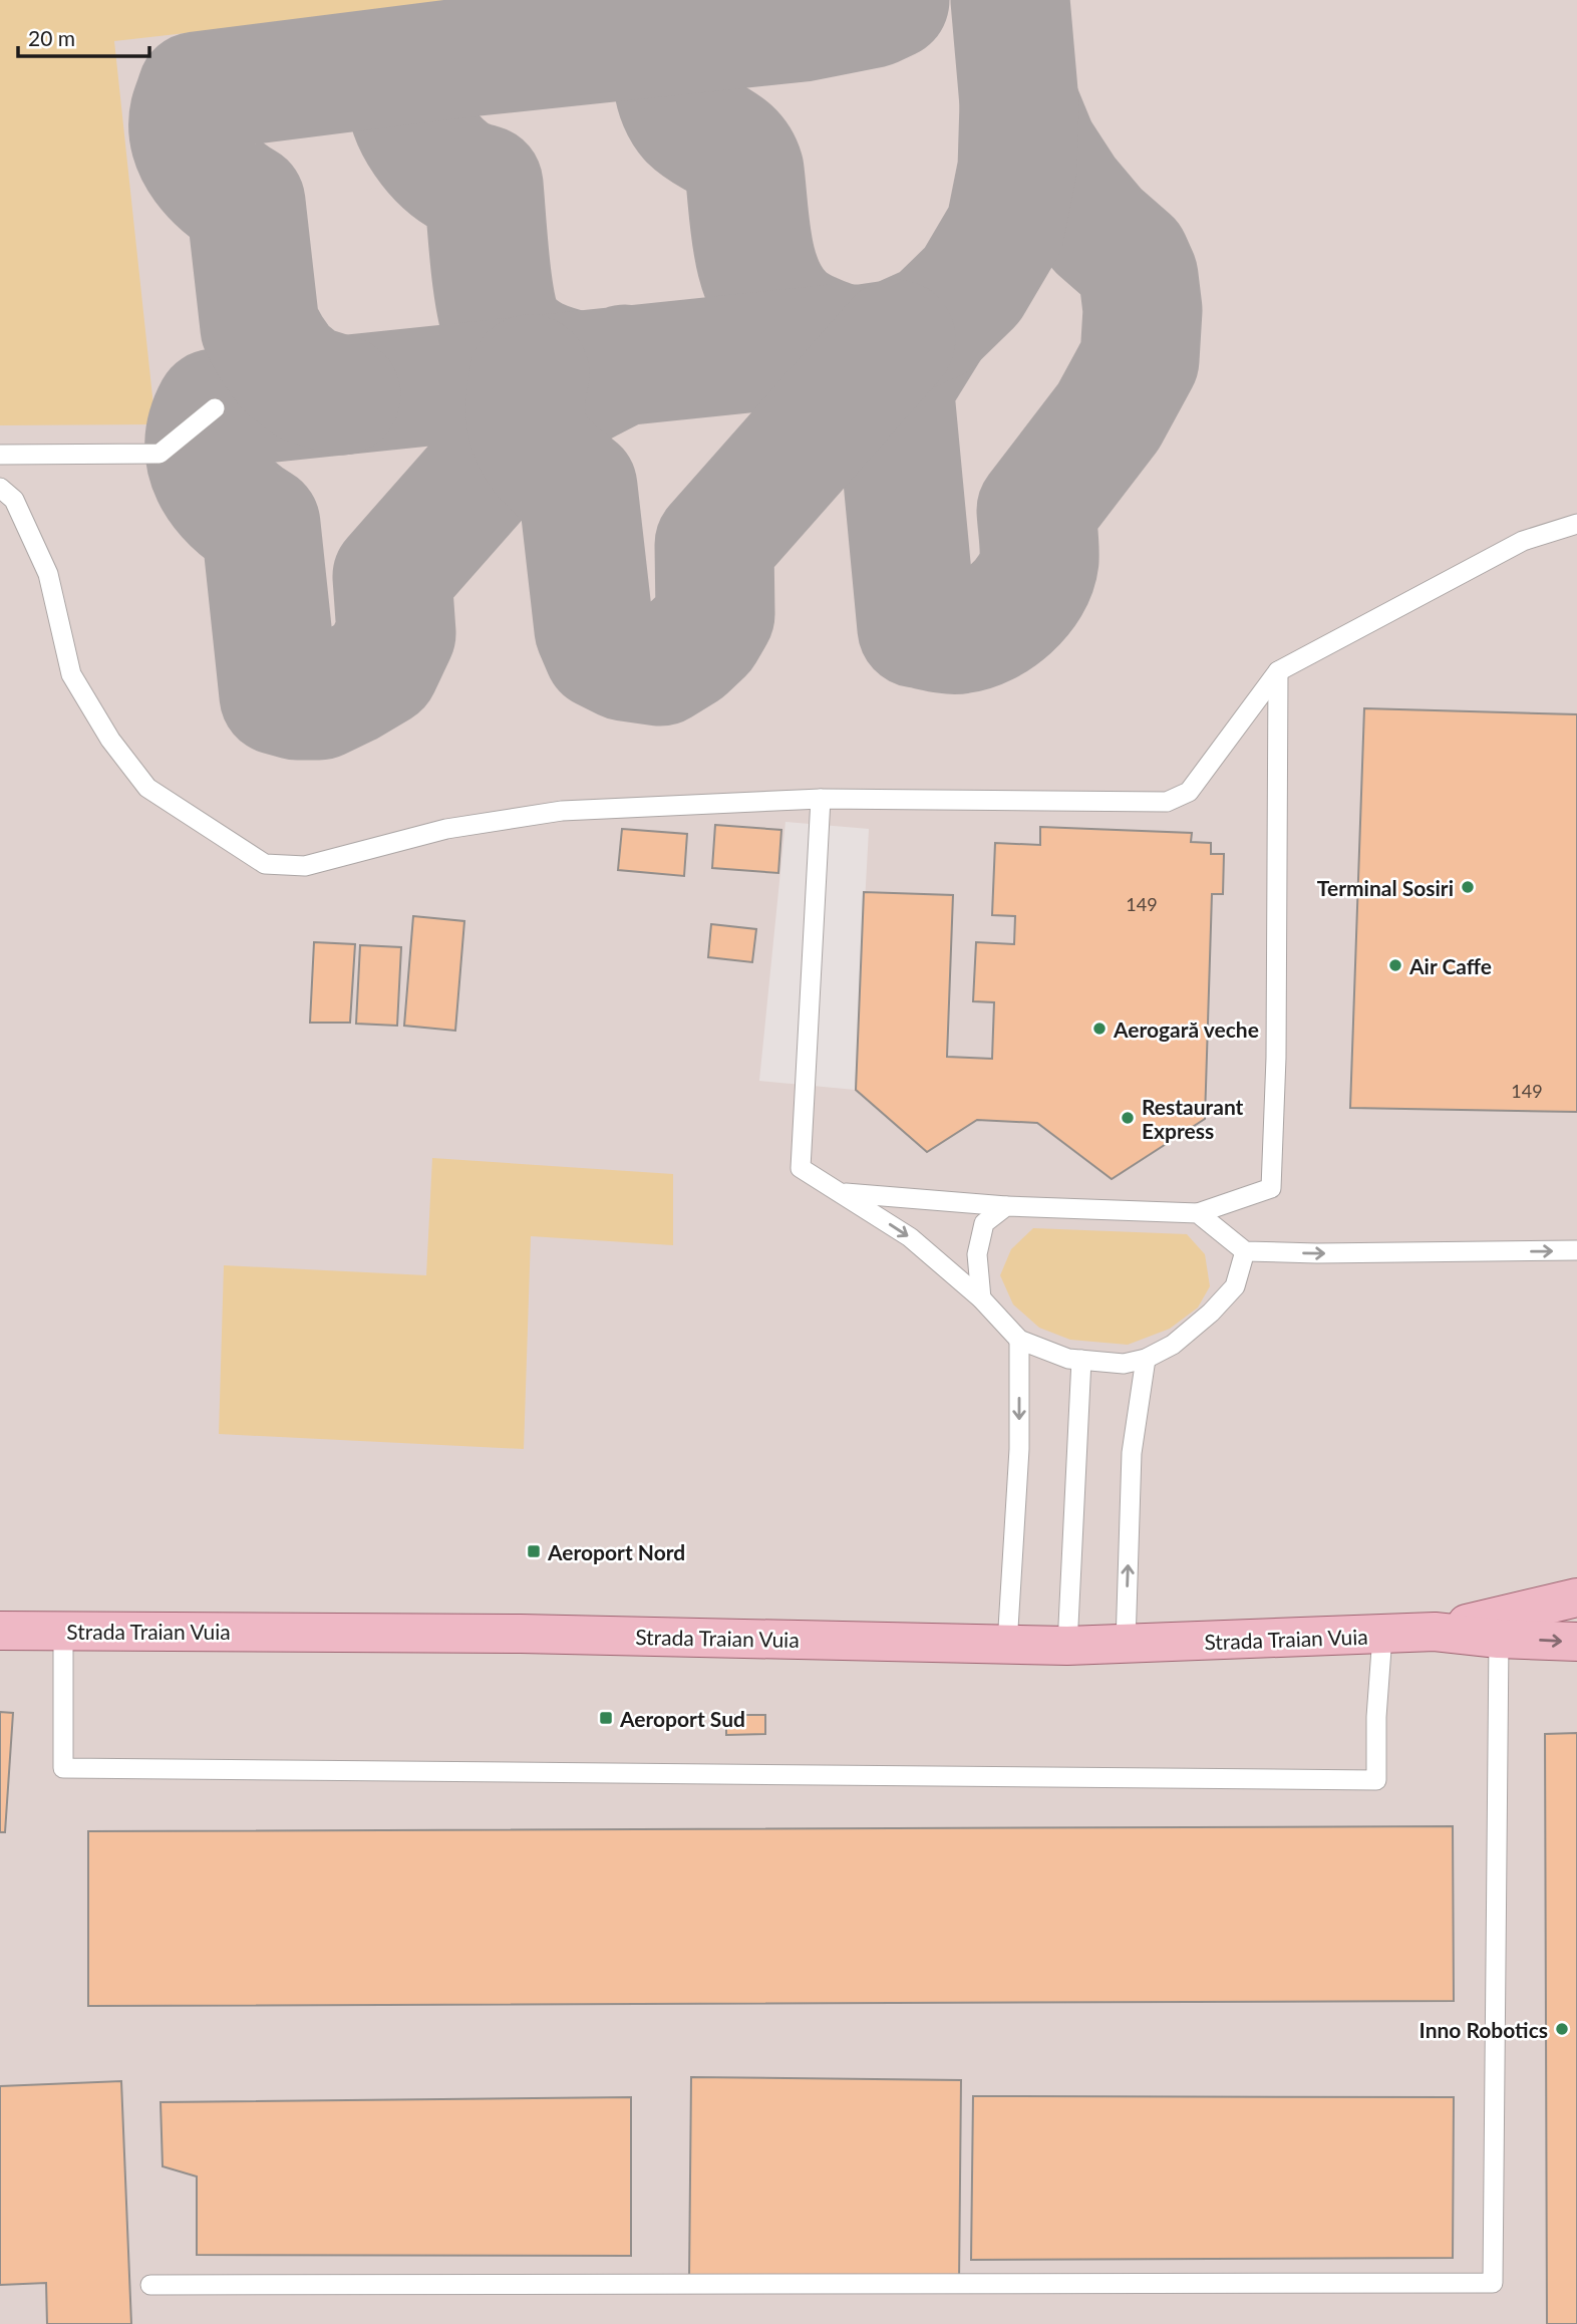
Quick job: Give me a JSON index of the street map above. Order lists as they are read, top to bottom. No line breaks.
{"streets":{"main road":["Strada Traian Vuia"]},"places":{"other":["Terminal Sosiri","Air Caffe","Aerogară veche","Restaurant Express","Inno Robotics"],"transit":["Aeroport Nord","Aeroport Sud"]},"house_numbers":["149","149"],"scale_bar":"20 m"}
